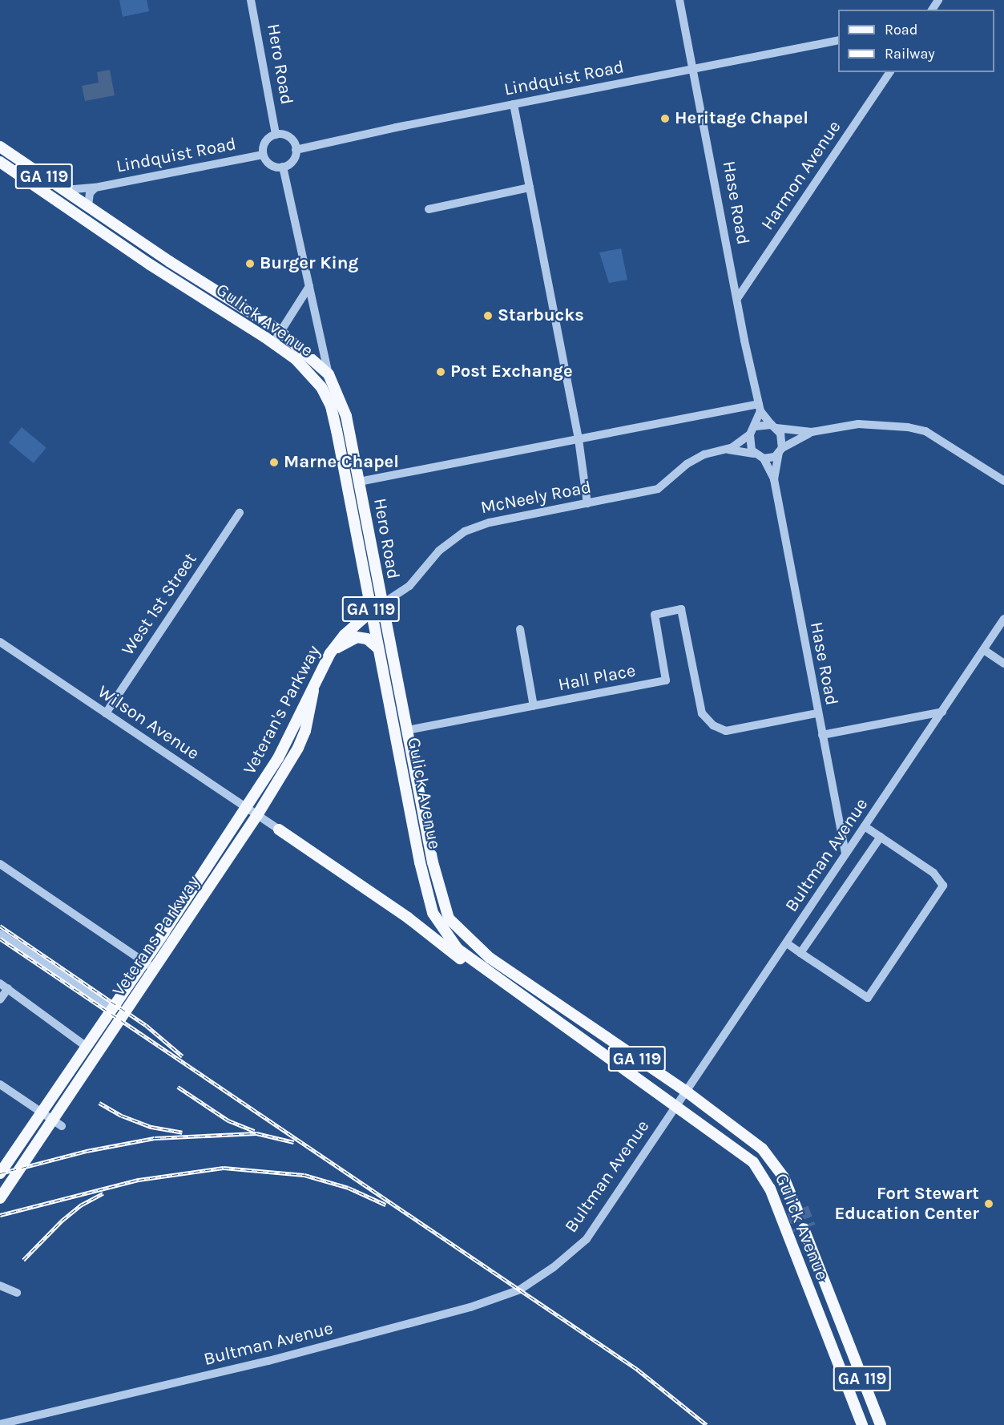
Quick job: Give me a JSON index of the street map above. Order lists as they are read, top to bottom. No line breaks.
{"streets":{"main road":["Hero Road","GA 119","Gulick Avenue","Veteran's Parkway","Veterans Parkway"],"street":["Lindquist Road","Harmon Avenue","Hase Road","McNeely Road","West 1st Street","Hall Place","Wilson Avenue","Bultman Avenue"]},"crossings":[["Hero Road","Lindquist Road"],["Hero Road","GA 119"],["Hero Road","Gulick Avenue"],["Hero Road","McNeely Road"],["Hero Road","Hall Place"],["Hero Road","Bultman Avenue"],["Lindquist Road","Hase Road"],["Lindquist Road","Gulick Avenue"],["Harmon Avenue","Hase Road"],["GA 119","Bultman Avenue"],["Hase Road","Hall Place"],["Hase Road","Bultman Avenue"],["Gulick Avenue","McNeely Road"],["Gulick Avenue","Veteran's Parkway"],["Gulick Avenue","Bultman Avenue"],["McNeely Road","Veteran's Parkway"],["West 1st Street","Wilson Avenue"],["Veteran's Parkway","Wilson Avenue"],["Veteran's Parkway","Veterans Parkway"],["Wilson Avenue","Veterans Parkway"]],"places":["Heritage Chapel","Burger King","Starbucks","Post Exchange","Marne Chapel","Fort Stewart Education Center"],"legend":["Road","Railway"]}
